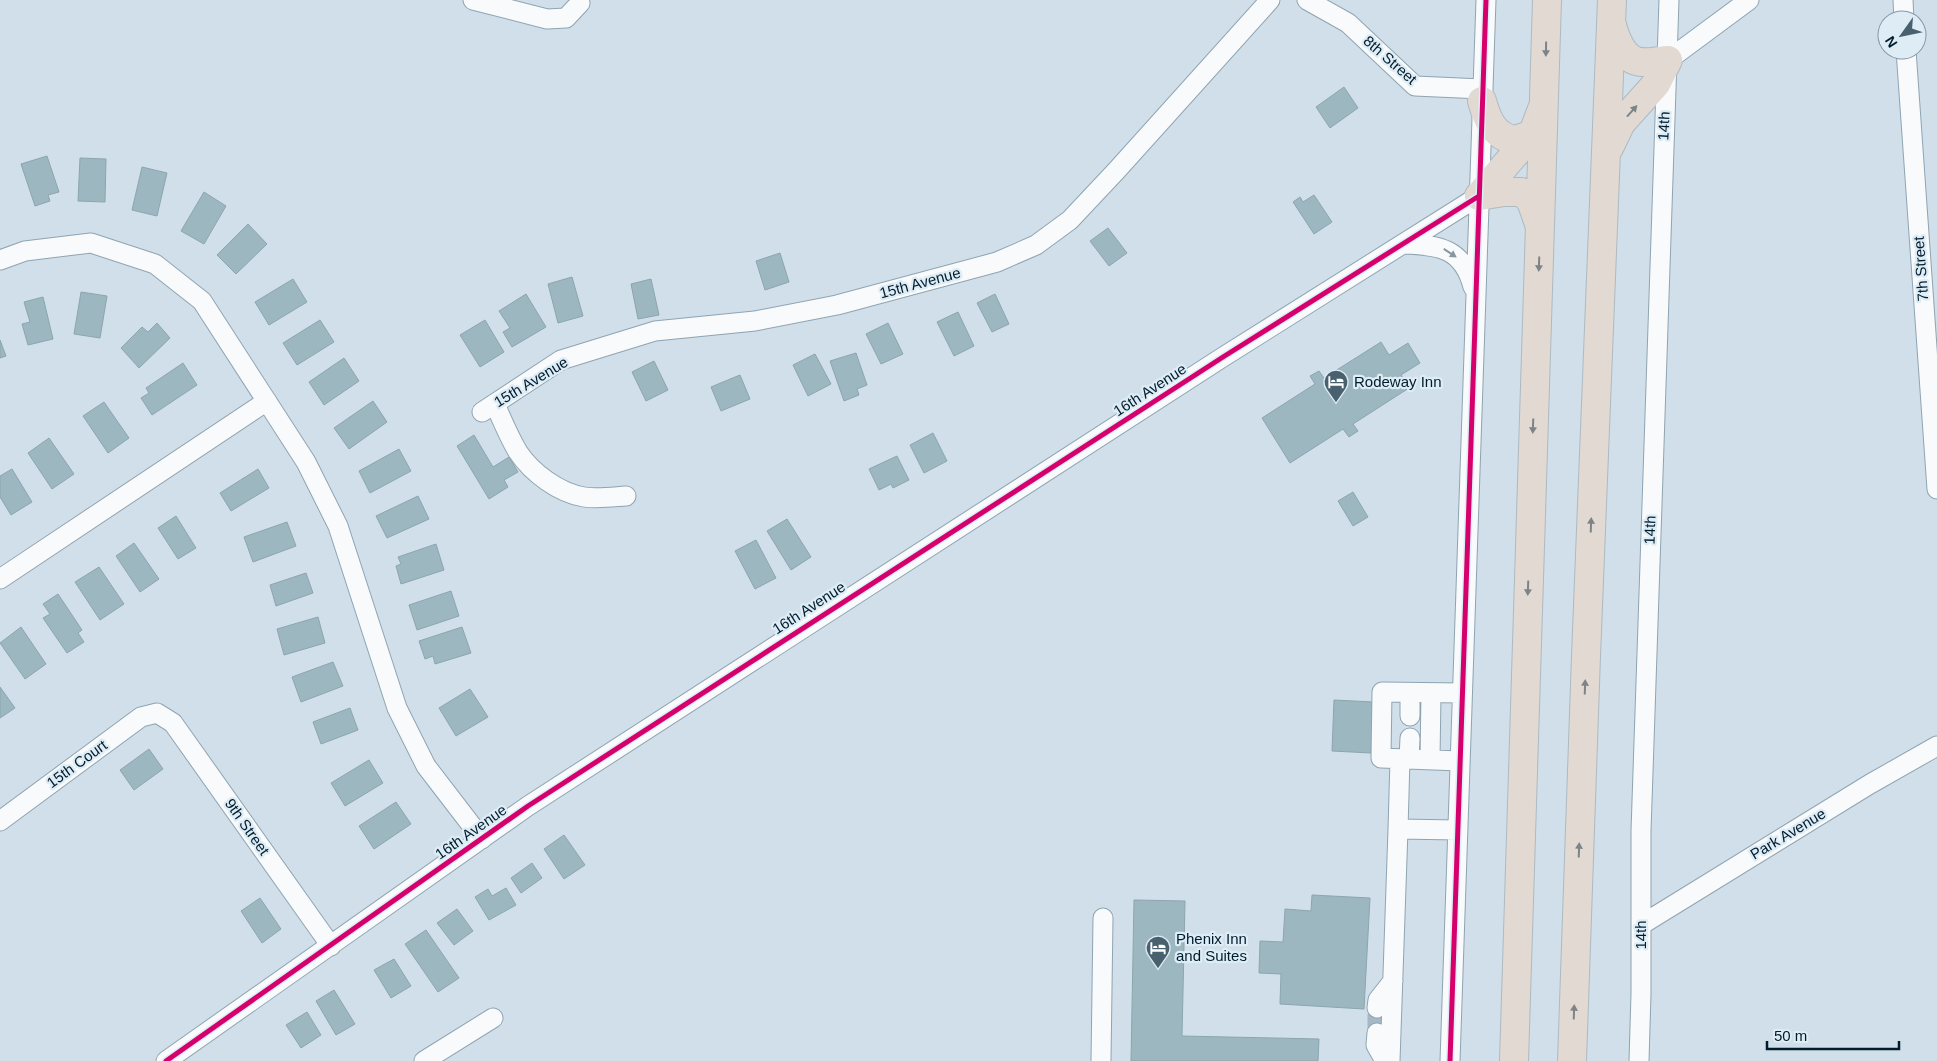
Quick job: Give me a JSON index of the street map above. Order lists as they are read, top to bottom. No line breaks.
{"streets":{"street":["8th Street","14th","7th Street","15th Avenue","16th Avenue","15th Court","9th Street","Park Avenue"]},"crossings":[["14th","Park Avenue"],["16th Avenue","9th Street"],["15th Court","9th Street"]],"places":{"hotel":["Rodeway Inn","Phenix Inn and Suites"]},"scale_bar":"50 m","north":"bottom left"}
